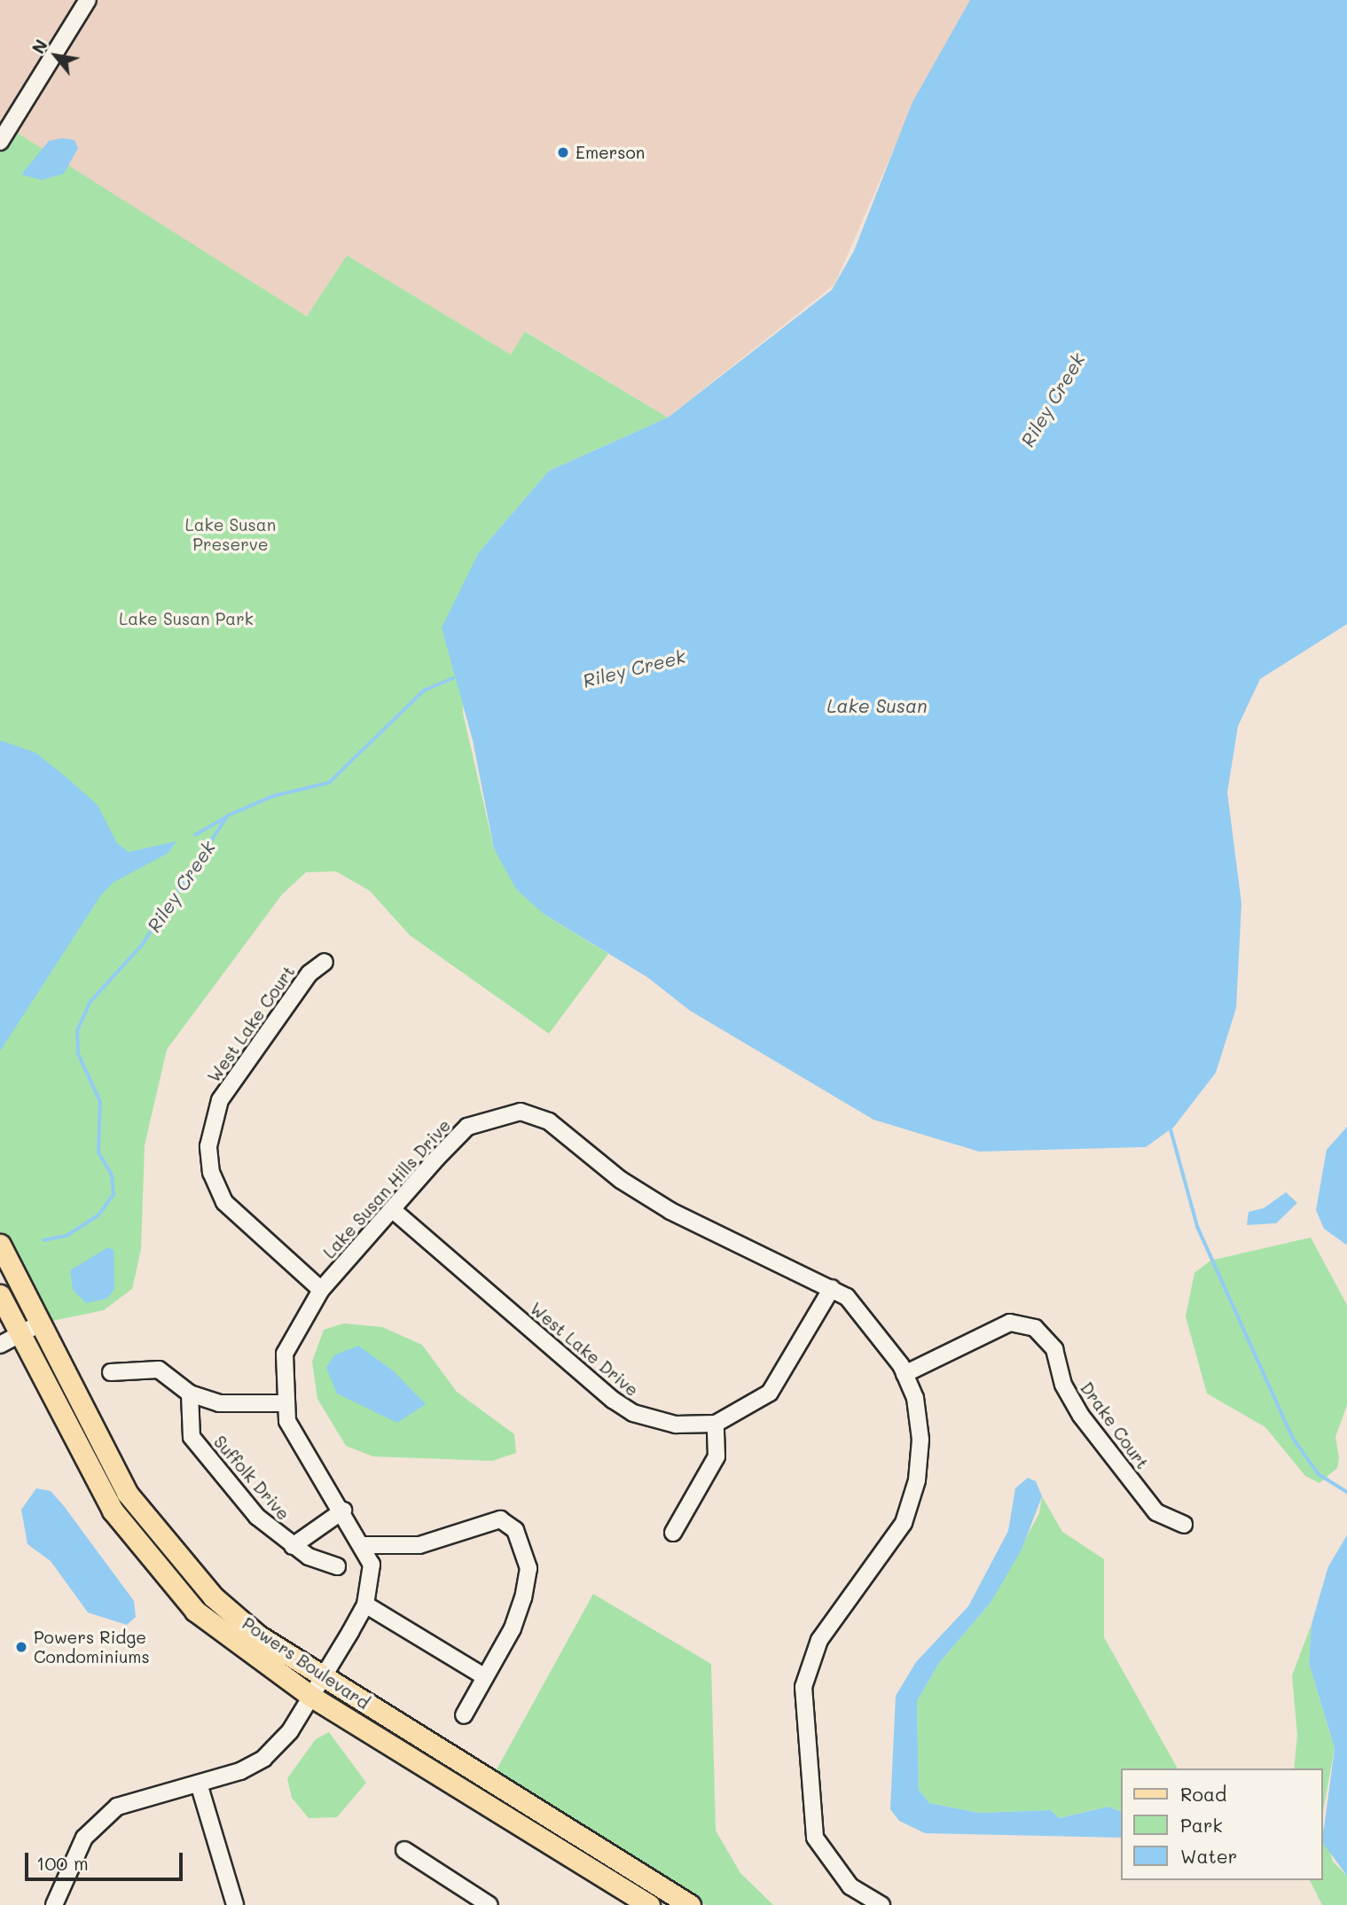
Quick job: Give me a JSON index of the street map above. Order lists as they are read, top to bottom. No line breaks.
{"streets":{"main road":["Powers Boulevard"],"street":["West Lake Court","Lake Susan Hills Drive","West Lake Drive","Drake Court","Suffolk Drive"]},"crossings":[["West Lake Court","Lake Susan Hills Drive"],["Lake Susan Hills Drive","West Lake Drive"],["Lake Susan Hills Drive","Drake Court"],["Lake Susan Hills Drive","Powers Boulevard"]],"water":["Riley Creek","Lake Susan"],"parks":["Lake Susan Preserve","Lake Susan Park"],"places":["Emerson","Powers Ridge Condominiums"],"legend":["Road","Park","Water"],"scale_bar":"100 m","north":"top left"}
